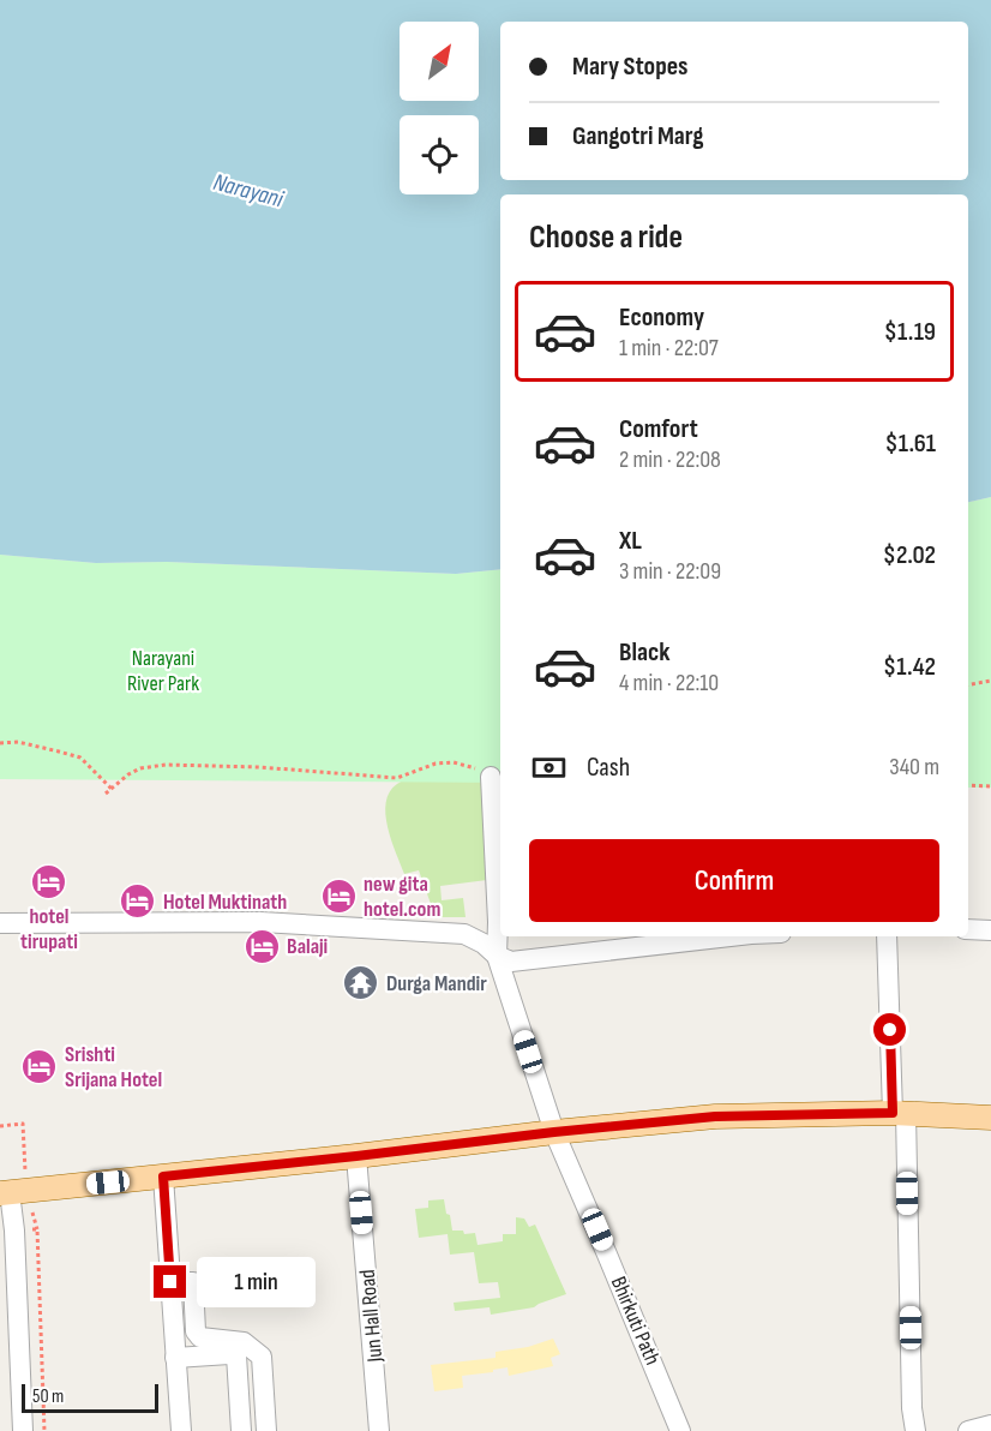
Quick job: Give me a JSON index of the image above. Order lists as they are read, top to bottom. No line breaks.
{"streets":{"street":["Jun Hall Road","Bhirkuti Path"]},"water":["Narayani"],"parks":["Narayani River Park"],"places":{"hotel":["hotel tirupati","new gita hotel.com","Hotel Muktinath","Balaji","Srishti Srijana Hotel"],"temple":["Durga Mandir"]},"scale_bar":"50 m","north":"top right","page":{"banner":["Mary Stopes","Gangotri Marg"],"heading":"Choose a ride","list":[{"name":"Economy","note":"1 min · 22:07","value":"$1.19"},{"name":"Comfort","note":"2 min · 22:08","value":"$1.61"},{"name":"XL","note":"3 min · 22:09","value":"$2.02"},{"name":"Black","note":"4 min · 22:10","value":"$1.42"}],"pay":["Cash","340 m"],"buttons":"Confirm","bubble":"1 min","scale":"50 m"}}
